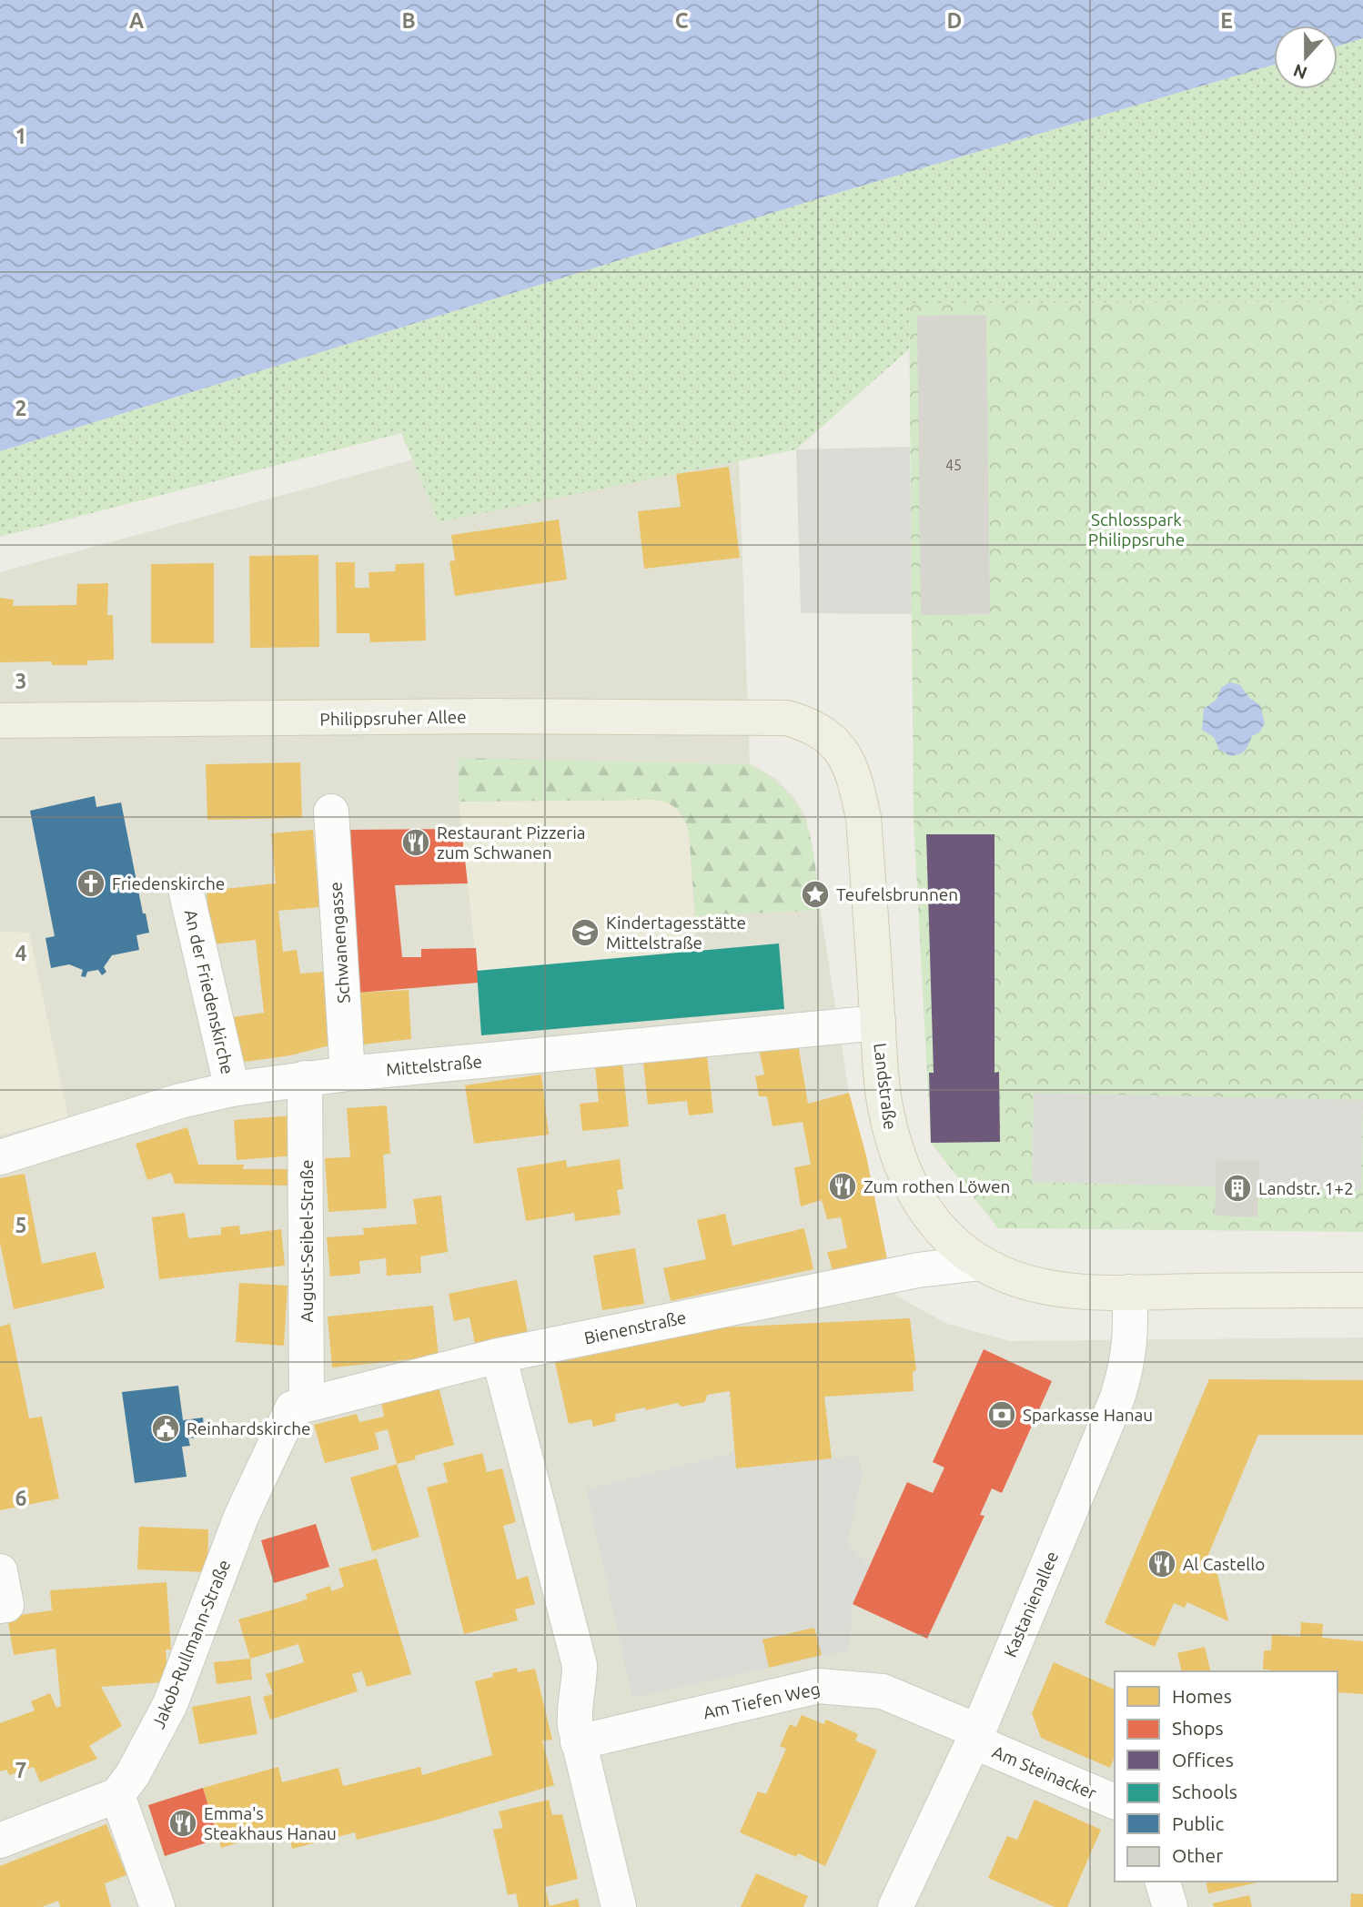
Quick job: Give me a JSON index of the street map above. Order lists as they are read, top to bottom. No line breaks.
{"streets":{"main road":["Philippsruher Allee","Landstraße"],"street":["Schwanengasse","An der Friedenskirche","Mittelstraße","August-Seibel-Straße","Bienenstraße","Kastanienallee","Jakob-Rullmann-Straße","Am Tiefen Weg","Am Steinacker"]},"crossings":[["Philippsruher Allee","Landstraße"],["Schwanengasse","Mittelstraße"],["An der Friedenskirche","Mittelstraße"],["Mittelstraße","Landstraße"],["Mittelstraße","August-Seibel-Straße"],["Landstraße","Bienenstraße"],["Landstraße","Kastanienallee"],["August-Seibel-Straße","Bienenstraße"],["August-Seibel-Straße","Jakob-Rullmann-Straße"],["Bienenstraße","Jakob-Rullmann-Straße"],["Kastanienallee","Am Tiefen Weg"],["Kastanienallee","Am Steinacker"],["Am Tiefen Weg","Am Steinacker"]],"parks":["Schlosspark Philippsruhe"],"places":{"restaurant":["Restaurant Pizzeria zum Schwanen","Zum rothen Löwen","Al Castello","Emma's Steakhaus Hanau"],"church":["Friedenskirche"],"place":["Teufelsbrunnen"],"school or university":["Kindertagesstätte Mittelstraße"],"building":["Landstr. 1+2"],"bank":["Sparkasse Hanau"],"public building":["Reinhardskirche"]},"house_numbers":["45"],"legend":["Homes","Shops","Offices","Schools","Public","Other"],"north":"bottom","grid":{"columns":["A","B","C","D","E"],"rows":["1","2","3","4","5","6","7"]}}
